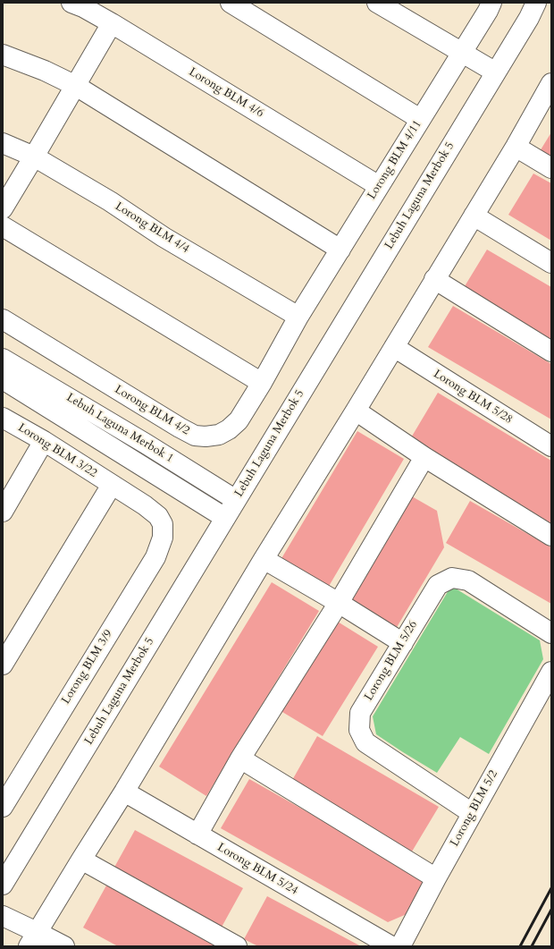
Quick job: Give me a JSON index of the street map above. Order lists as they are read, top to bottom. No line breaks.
{"streets":{"street":["Lorong BLM 4/6","Lorong BLM 4/11","Lebuh Laguna Merbok 5","Lorong BLM 4/4","Lorong BLM 5/28","Lorong BLM 4/2","Lebuh Laguna Merbok 1","Lorong BLM 3/22","Lorong BLM 5/26","Lorong BLM 3/9","Lorong BLM 5/2","Lorong BLM 5/24"]},"crossings":[["Lorong BLM 4/6","Lorong BLM 4/11"],["Lorong BLM 4/11","Lorong BLM 4/4"],["Lorong BLM 4/11","Lorong BLM 4/2"],["Lebuh Laguna Merbok 5","Lebuh Laguna Merbok 1"],["Lorong BLM 4/4","Lorong BLM 4/2"],["Lorong BLM 3/22","Lorong BLM 3/9"],["Lorong BLM 5/26","Lorong BLM 5/2"]]}
